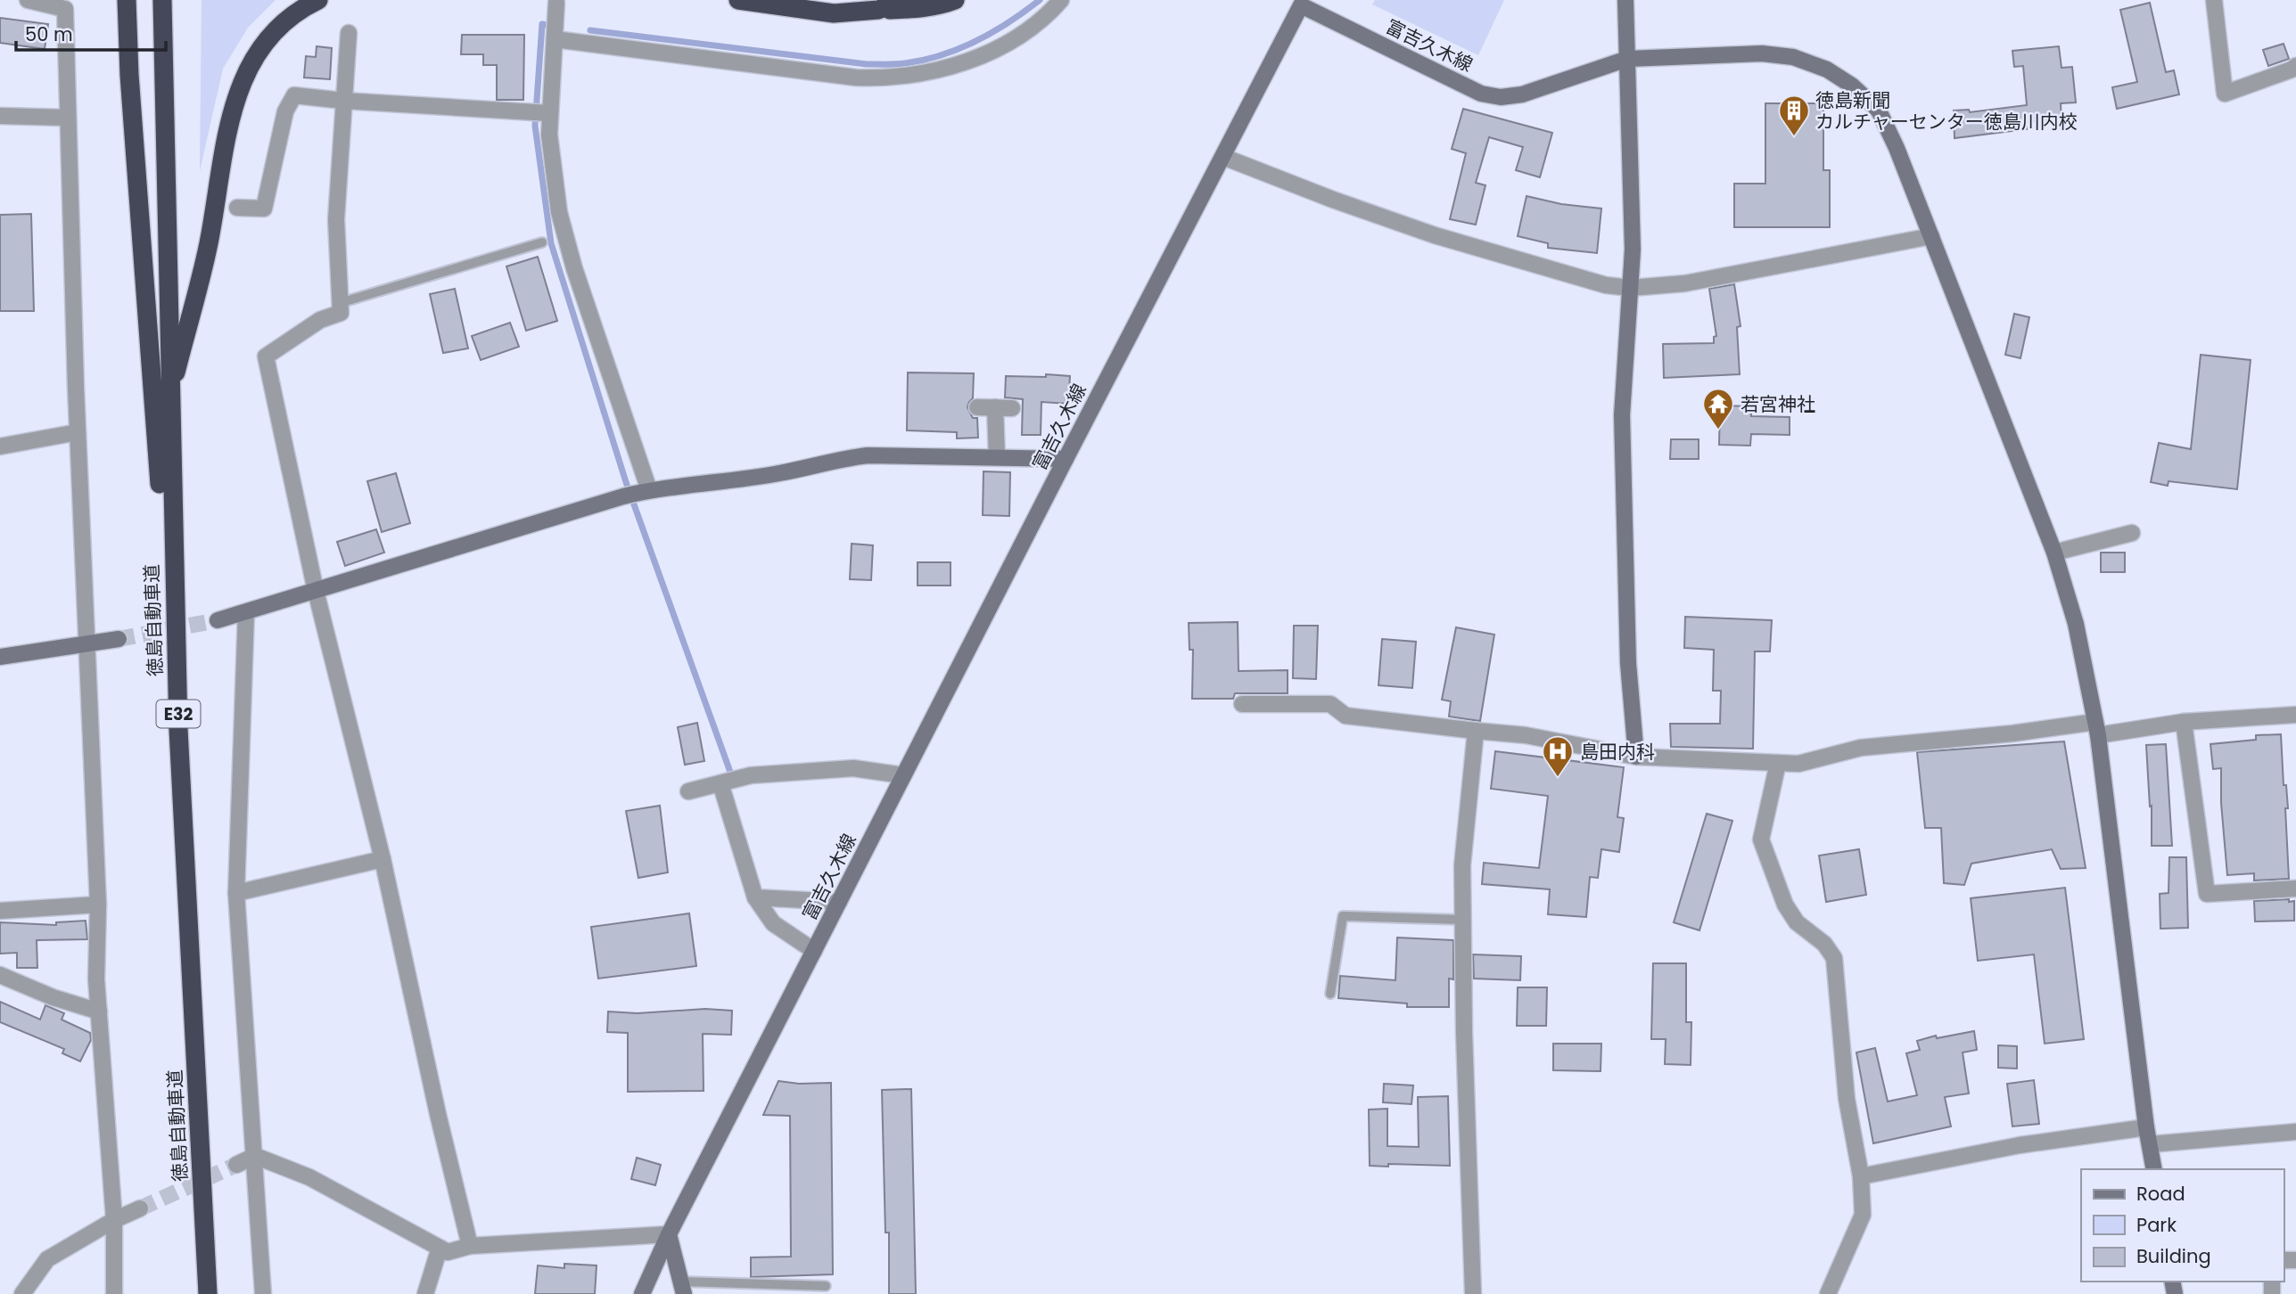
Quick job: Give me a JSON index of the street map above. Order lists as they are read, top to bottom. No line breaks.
{"streets":{"highway":["徳島自動車道","E32"],"street":["富吉久木線"]},"places":{"building":["徳島新聞 カルチャーセンター徳島川内校"],"temple":["若宮神社"],"hospital":["島田内科"]},"legend":["Road","Park","Building"],"scale_bar":"50 m"}
